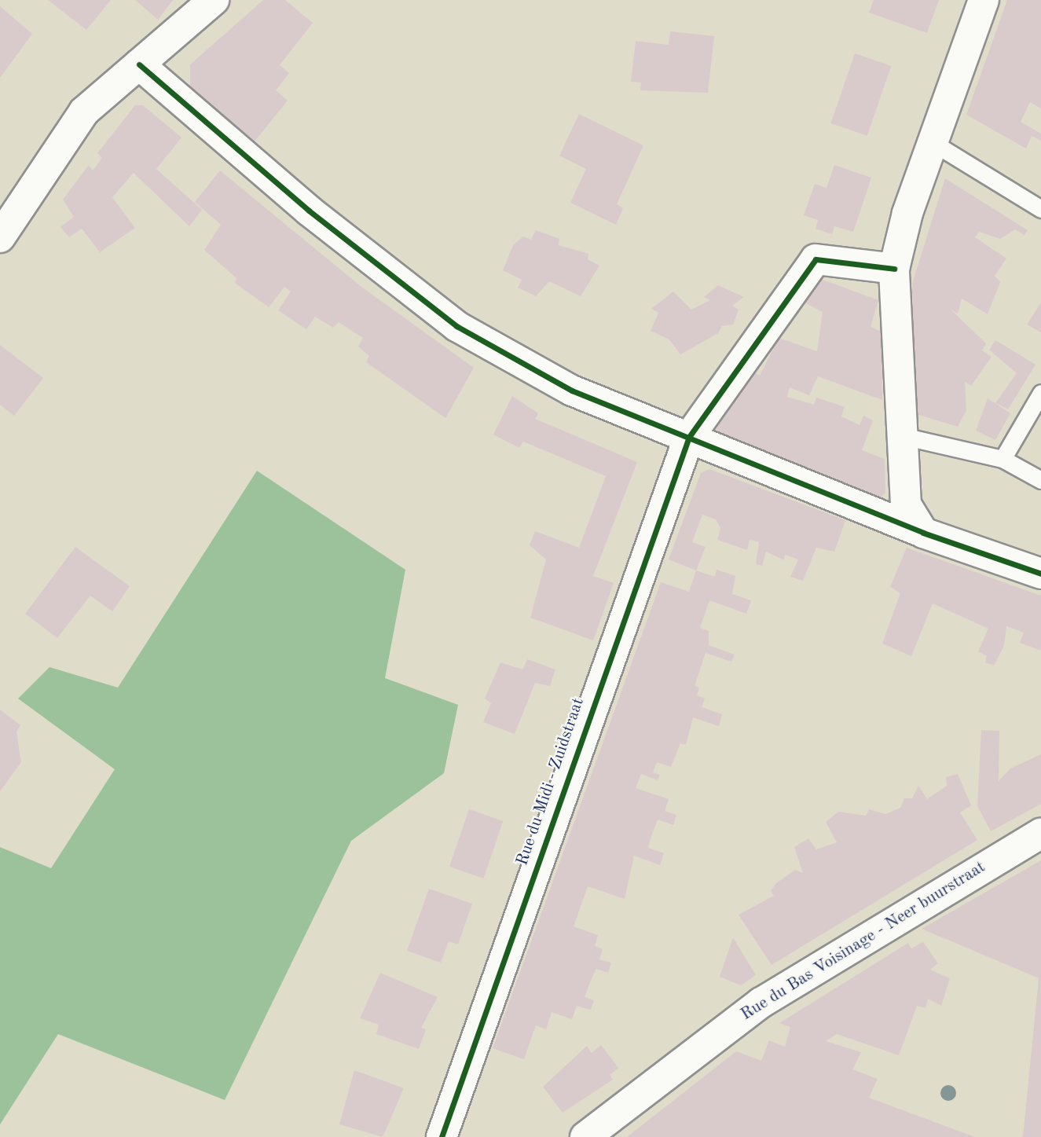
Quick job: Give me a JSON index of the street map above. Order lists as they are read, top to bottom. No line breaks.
{"streets":{"street":["Rue du Midi - Zuidstraat","Rue du Bas Voisinage - Neer buurstraat"]}}
